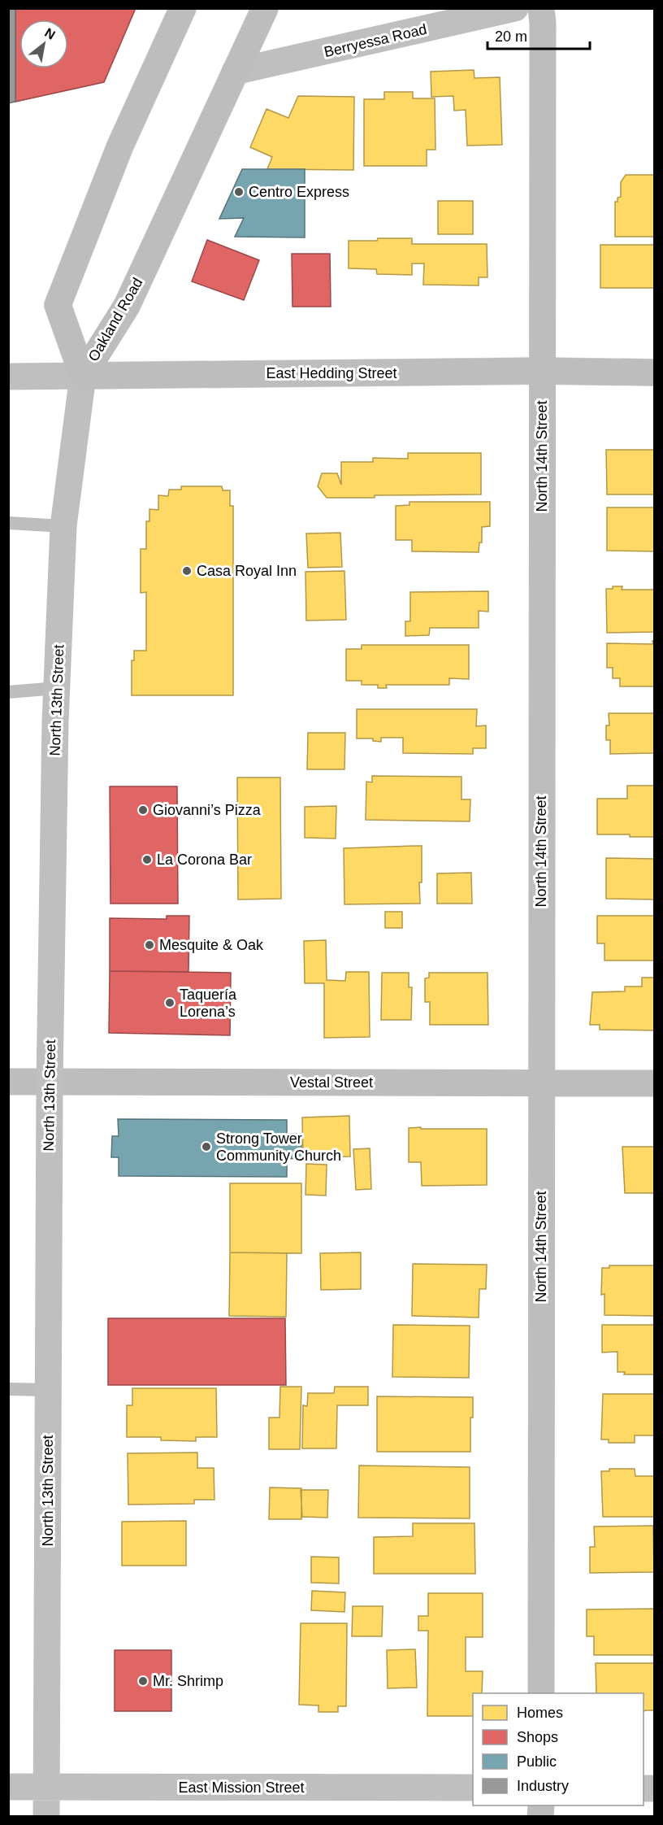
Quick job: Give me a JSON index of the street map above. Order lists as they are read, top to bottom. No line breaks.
{"streets":{"main road":["Berryessa Road","East Hedding Street","North 13th Street","East Mission Street"],"street":["Oakland Road","North 14th Street","Vestal Street"]},"crossings":[["Berryessa Road","Oakland Road"],["Oakland Road","East Hedding Street"],["Oakland Road","North 13th Street"],["East Hedding Street","North 14th Street"],["East Hedding Street","North 13th Street"],["North 14th Street","Vestal Street"],["North 13th Street","Vestal Street"],["North 13th Street","East Mission Street"]],"places":["Centro Express","Casa Royal Inn","Giovanni’s Pizza","La Corona Bar","Mesquite & Oak","Taquería Lorena’s","Strong Tower Community Church","Mr. Shrimp"],"legend":["Homes","Shops","Public","Industry"],"scale_bar":"20 m","north":"top right"}
